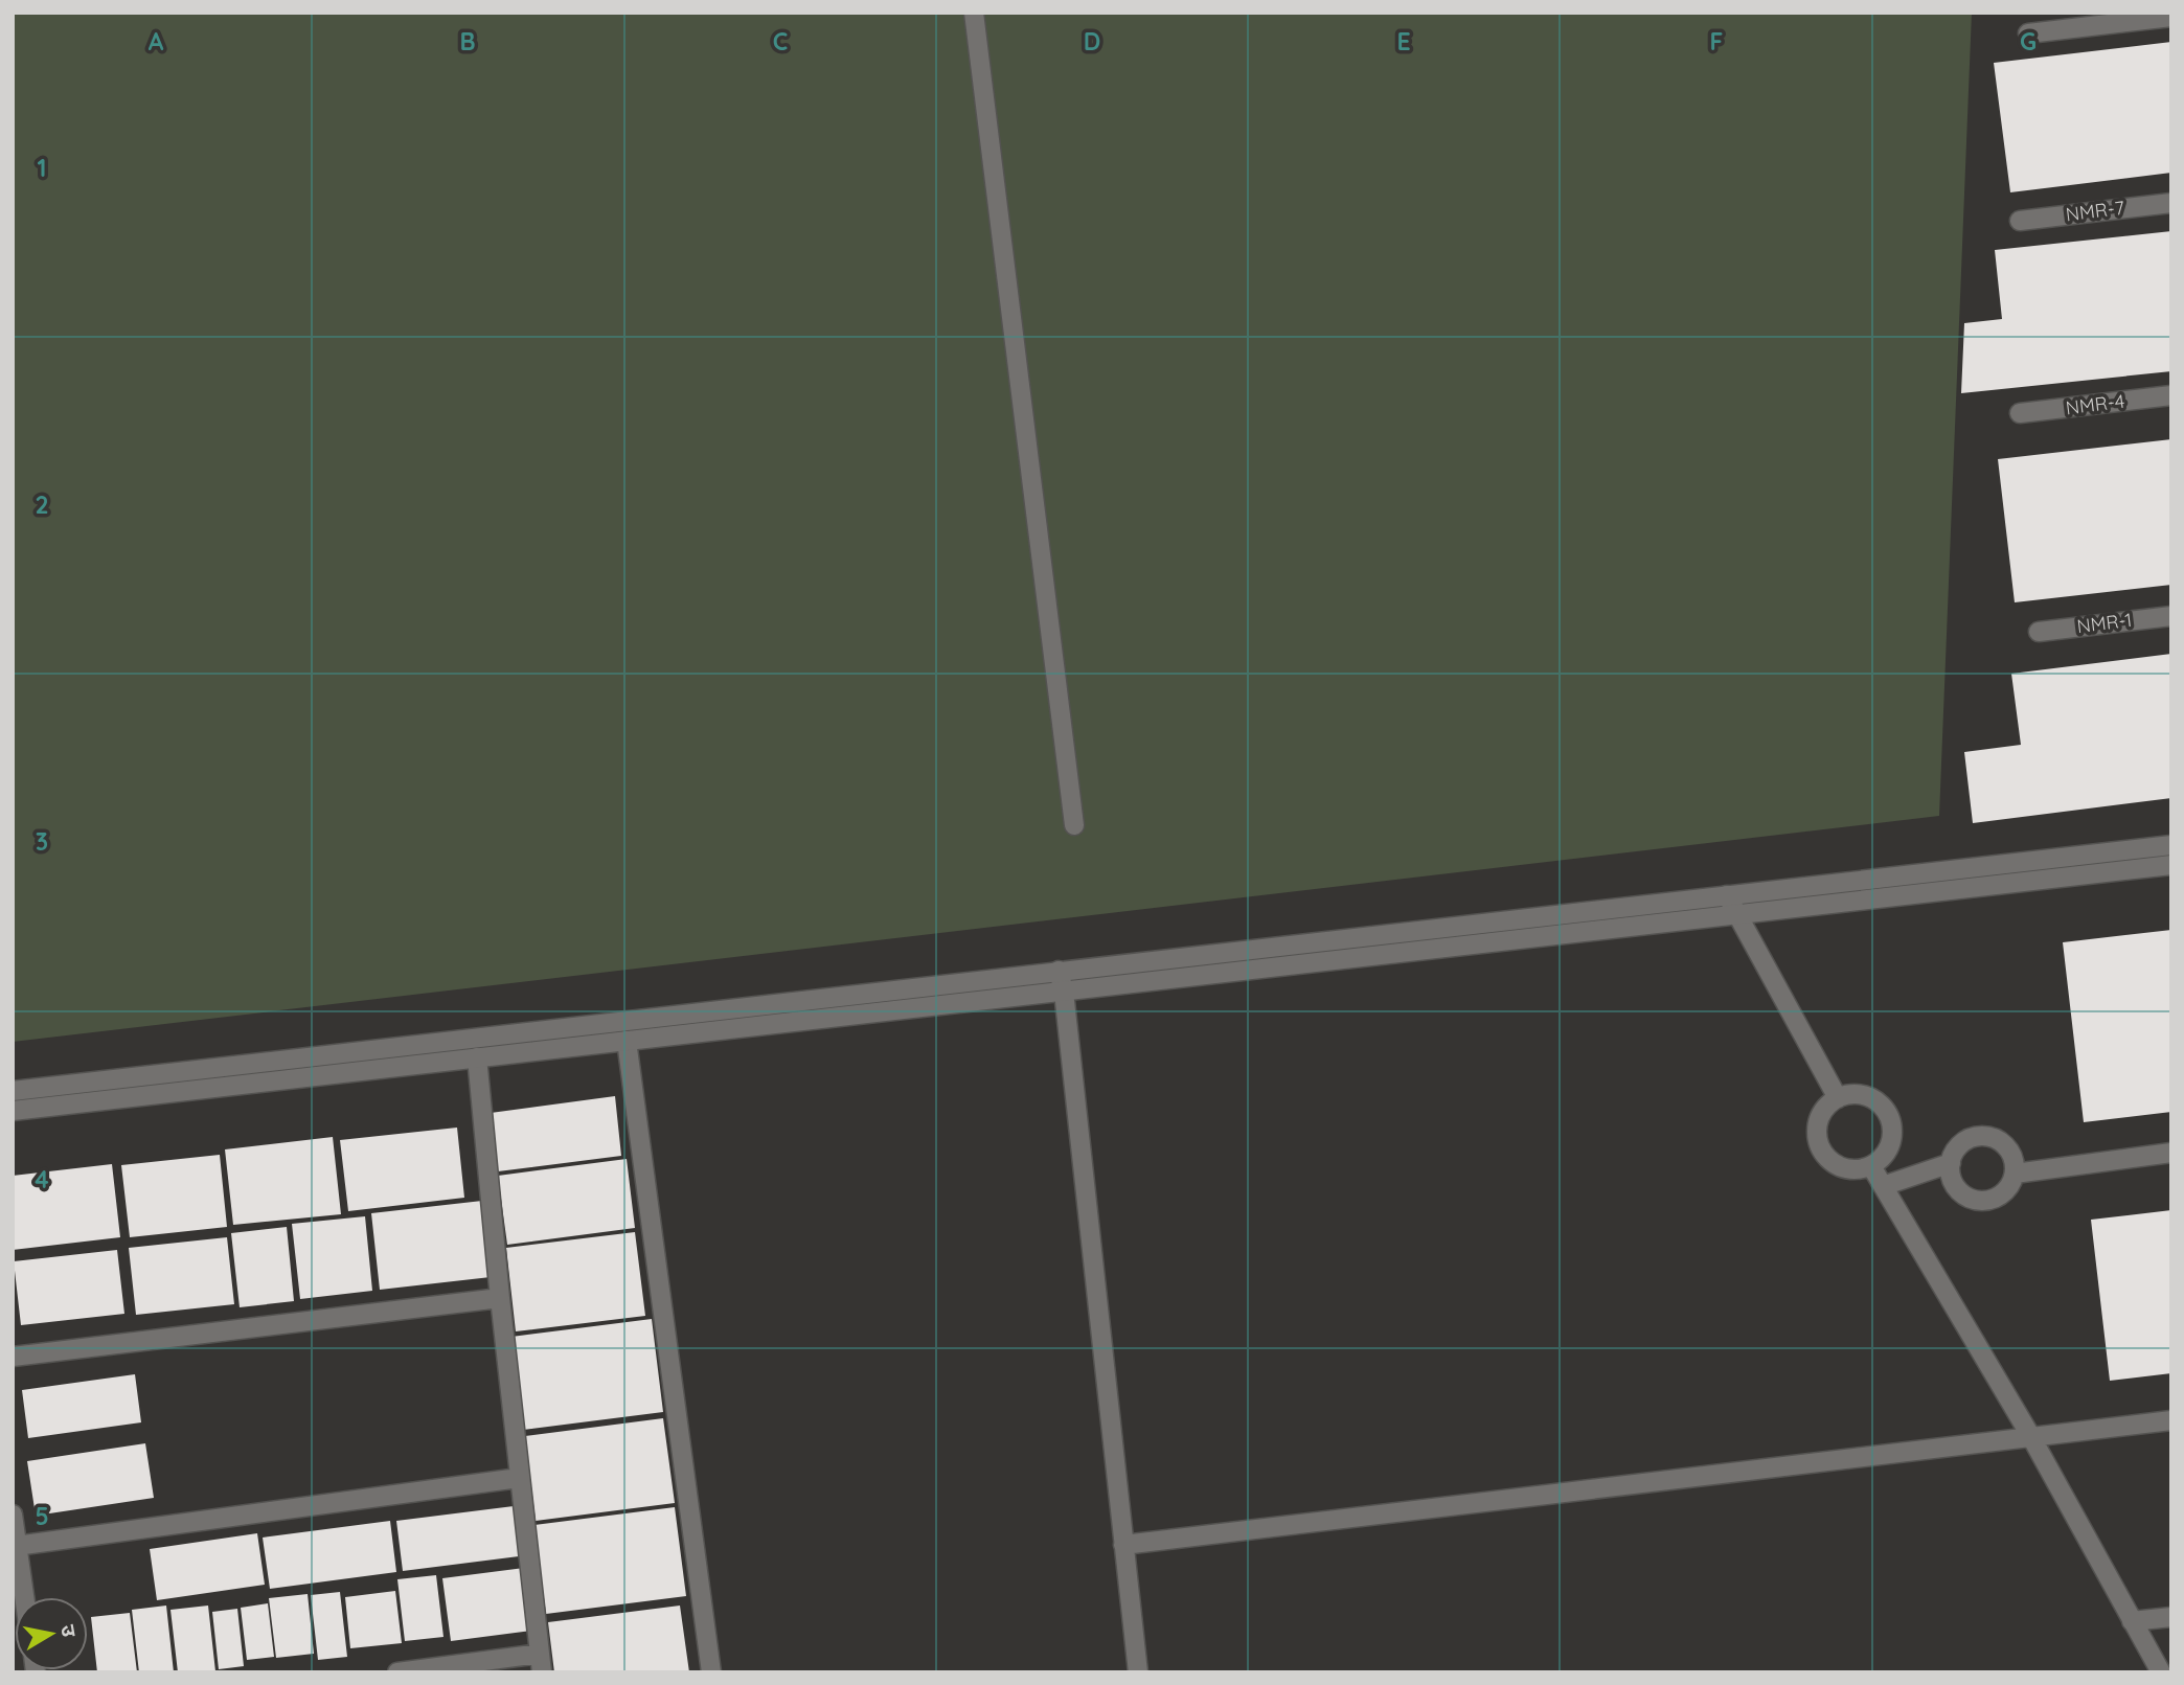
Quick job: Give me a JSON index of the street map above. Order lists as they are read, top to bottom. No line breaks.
{"streets":{"street":["NMR-7","NMR-4","NMR-1"]},"north":"right","grid":{"columns":["A","B","C","D","E","F","G"],"rows":["1","2","3","4","5"]}}
